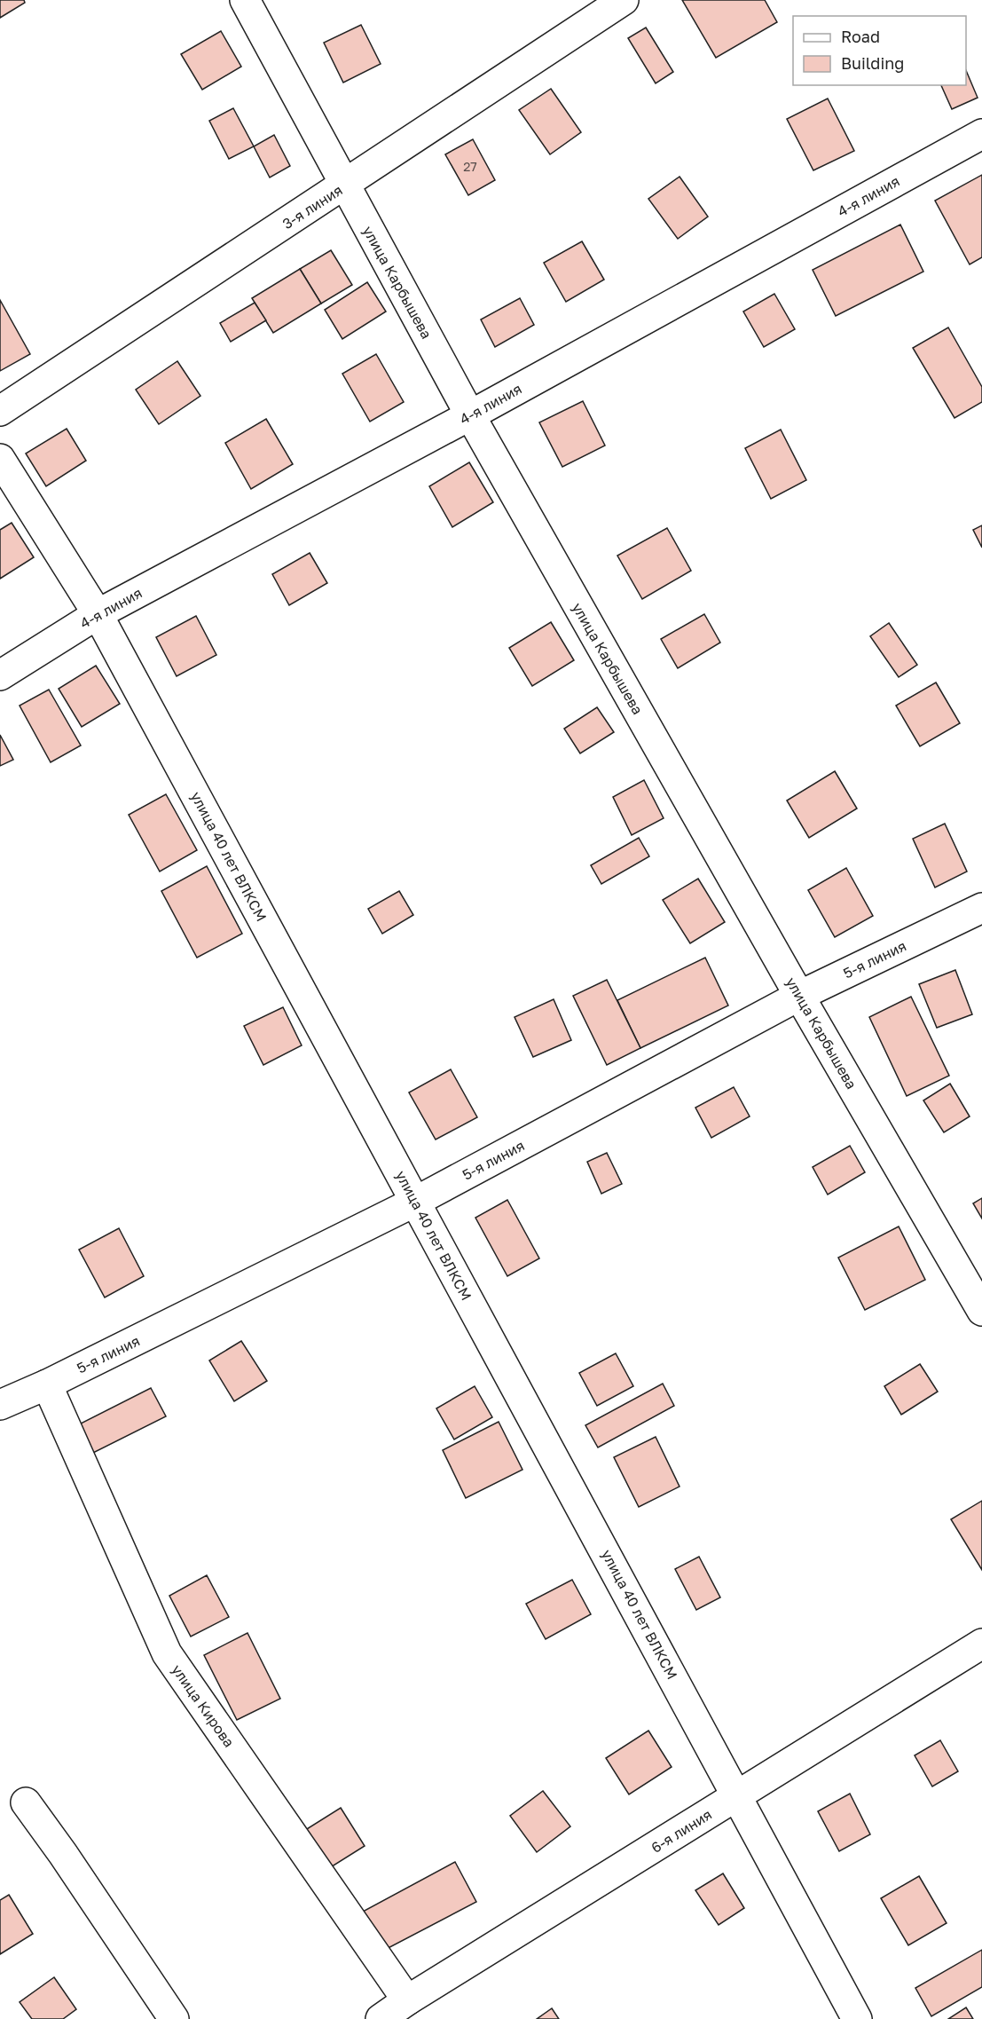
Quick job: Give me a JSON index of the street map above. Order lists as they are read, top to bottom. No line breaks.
{"streets":{"street":["4-я линия","3-я линия","улица Карбышева","улица 40 лет ВЛКСМ","5-я линия","улица Кирова","6-я линия"]},"crossings":[["4-я линия","улица Карбышева"],["4-я линия","улица 40 лет ВЛКСМ"],["3-я линия","улица Карбышева"],["улица Карбышева","5-я линия"],["улица 40 лет ВЛКСМ","5-я линия"],["улица 40 лет ВЛКСМ","6-я линия"],["5-я линия","улица Кирова"],["улица Кирова","6-я линия"]],"house_numbers":["27"],"legend":["Road","Building"]}
